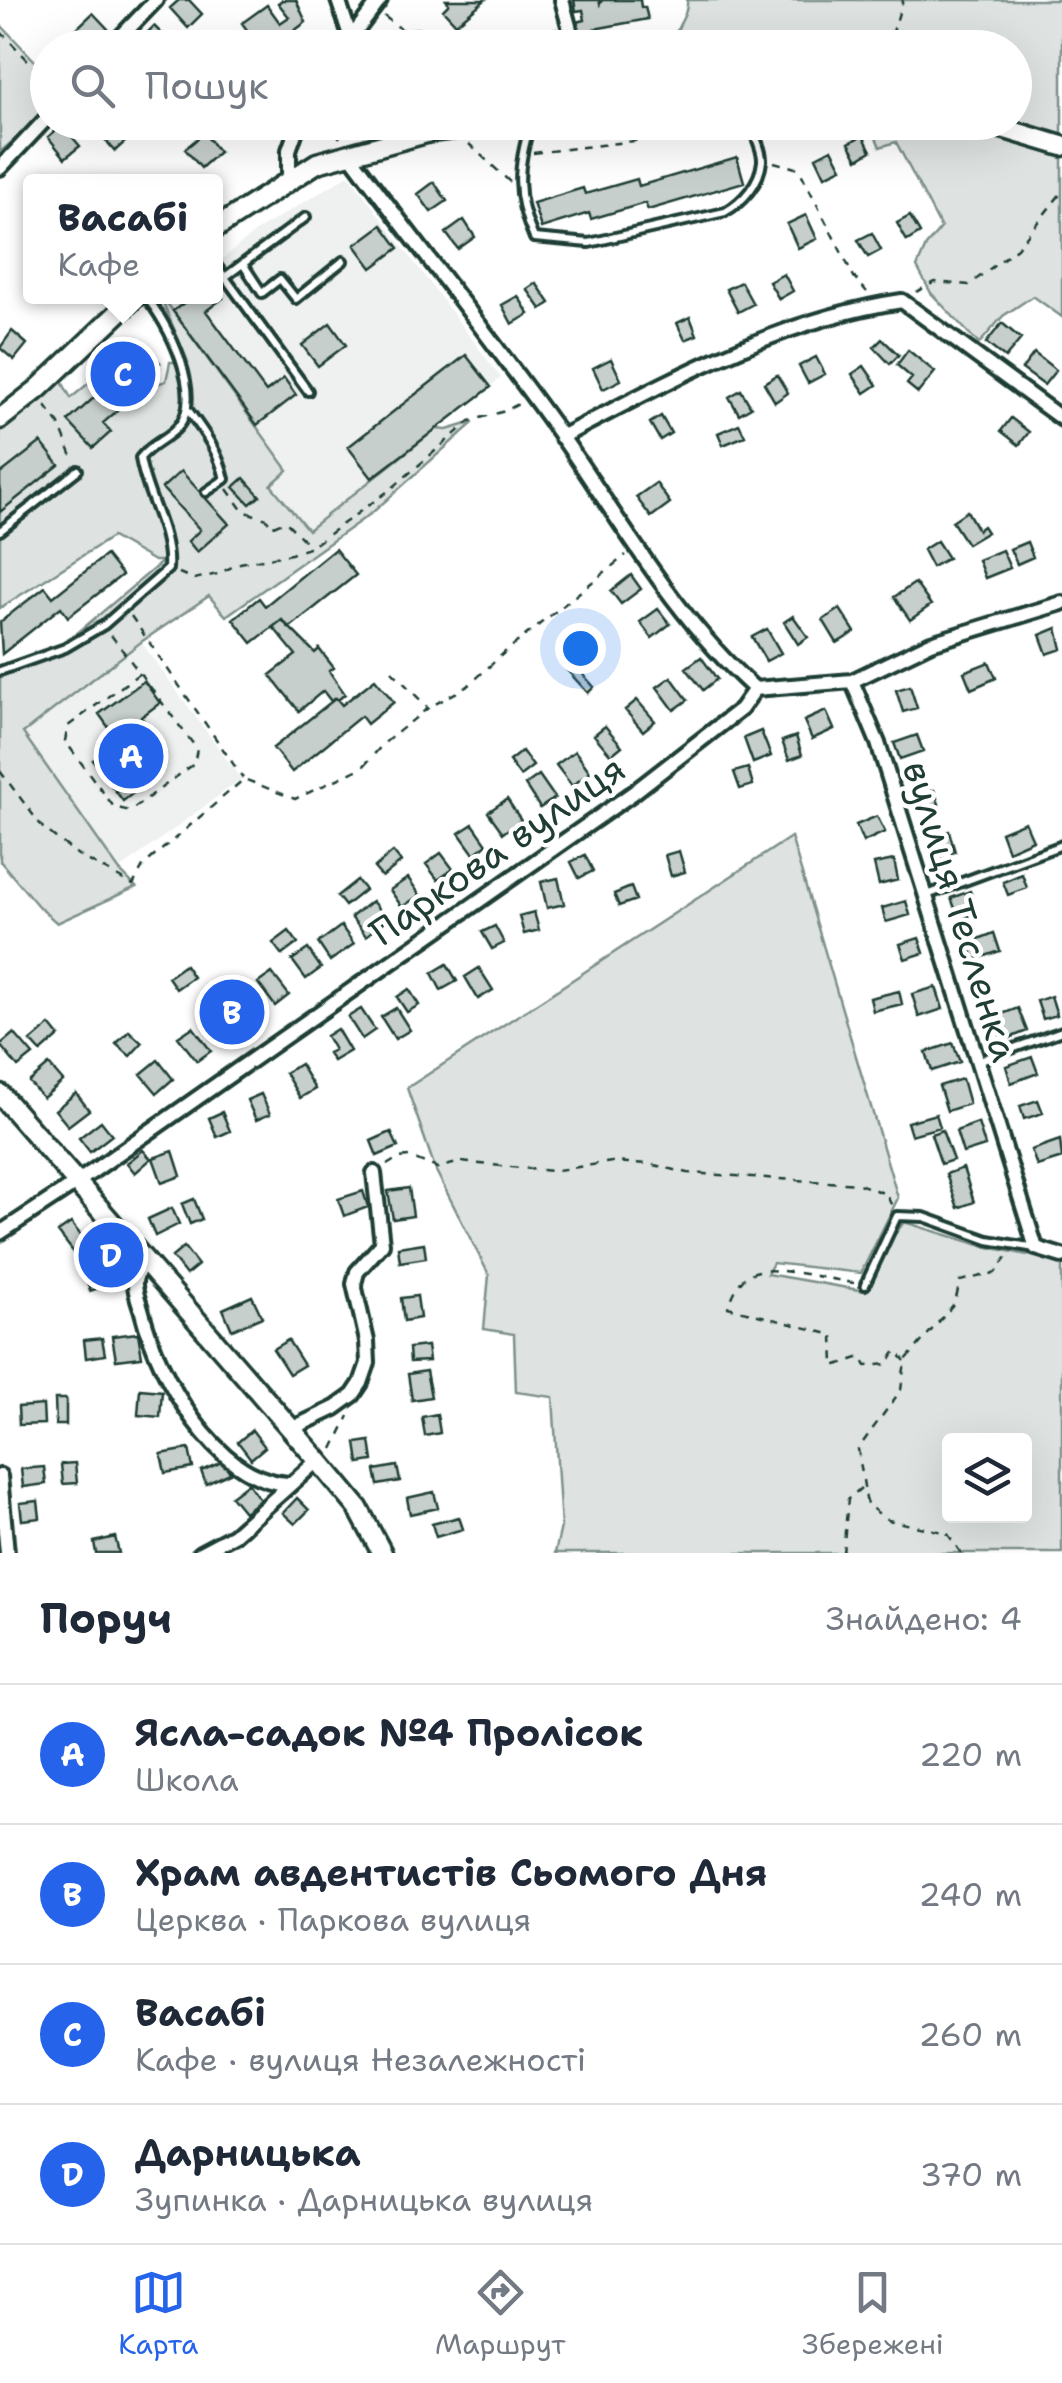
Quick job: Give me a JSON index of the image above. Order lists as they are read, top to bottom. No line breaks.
{"streets":{"street":["Паркова вулиця","вулиця Тесленка"]},"page":{"search":"Пошук","popup":["Васабі","Кафе"],"pins":["C","A","B","D"],"heading":["Поруч","Знайдено: 4"],"list":[{"mark":"A","name":"Ясла-садок №4 Пролісок","note":"Школа","value":"220 m"},{"mark":"B","name":"Храм авдентистів Сьомого Дня","note":"Церква · Паркова вулиця","value":"240 m"},{"mark":"C","name":"Васабі","note":"Кафе · вулиця Незалежності","value":"260 m"},{"mark":"D","name":"Дарницька","note":"Зупинка · Дарницька вулиця","value":"370 m"}],"nav":["Карта","Маршрут","Збережені"]}}
